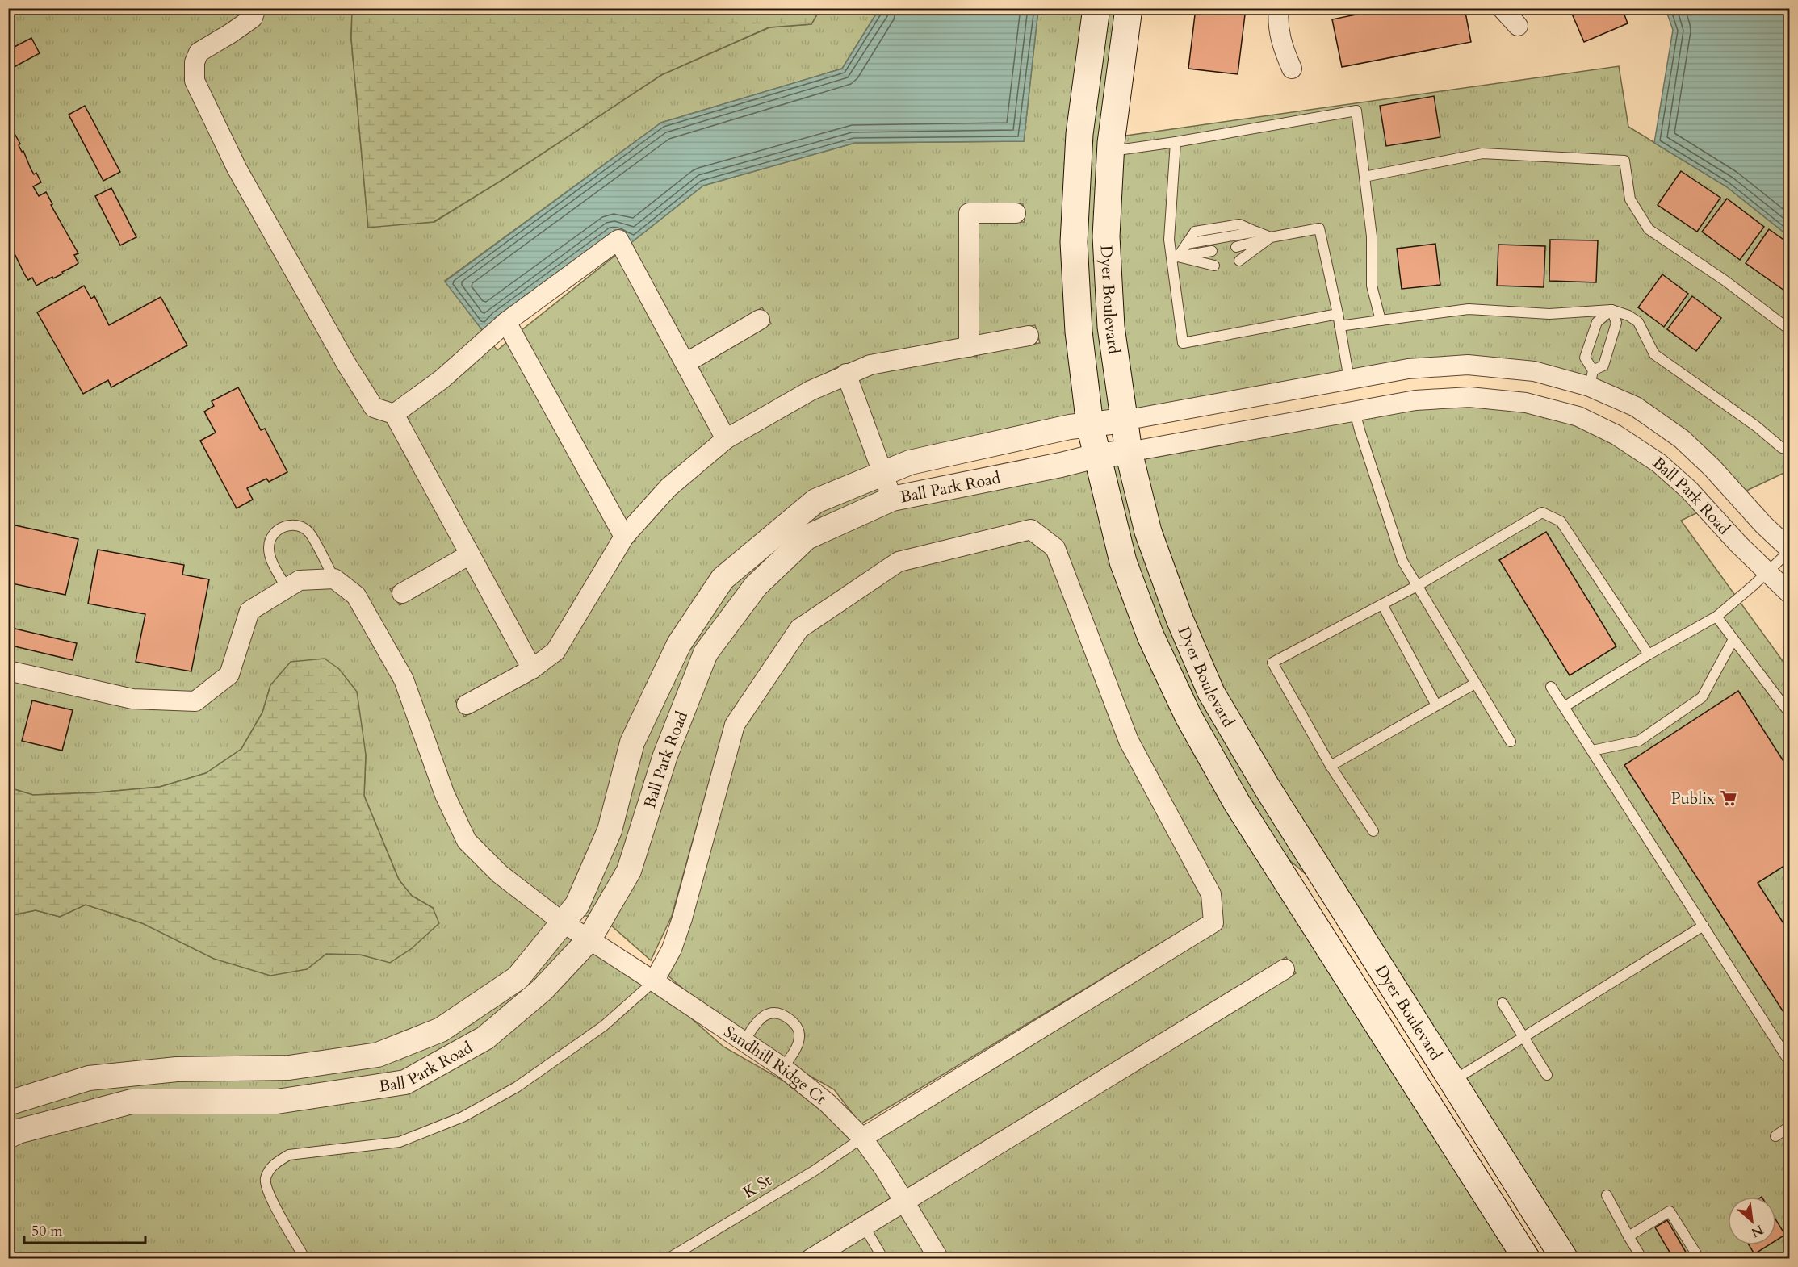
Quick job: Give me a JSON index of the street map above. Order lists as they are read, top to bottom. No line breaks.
{"streets":{"main road":["Dyer Boulevard"],"street":["Ball Park Road","Sandhill Ridge Ct"],"lane":["K St"]},"crossings":[["Dyer Boulevard","Ball Park Road"],["Ball Park Road","Sandhill Ridge Ct"],["Sandhill Ridge Ct","K St"]],"places":{"supermarket":["Publix"]},"scale_bar":"50 m","north":"bottom right"}
